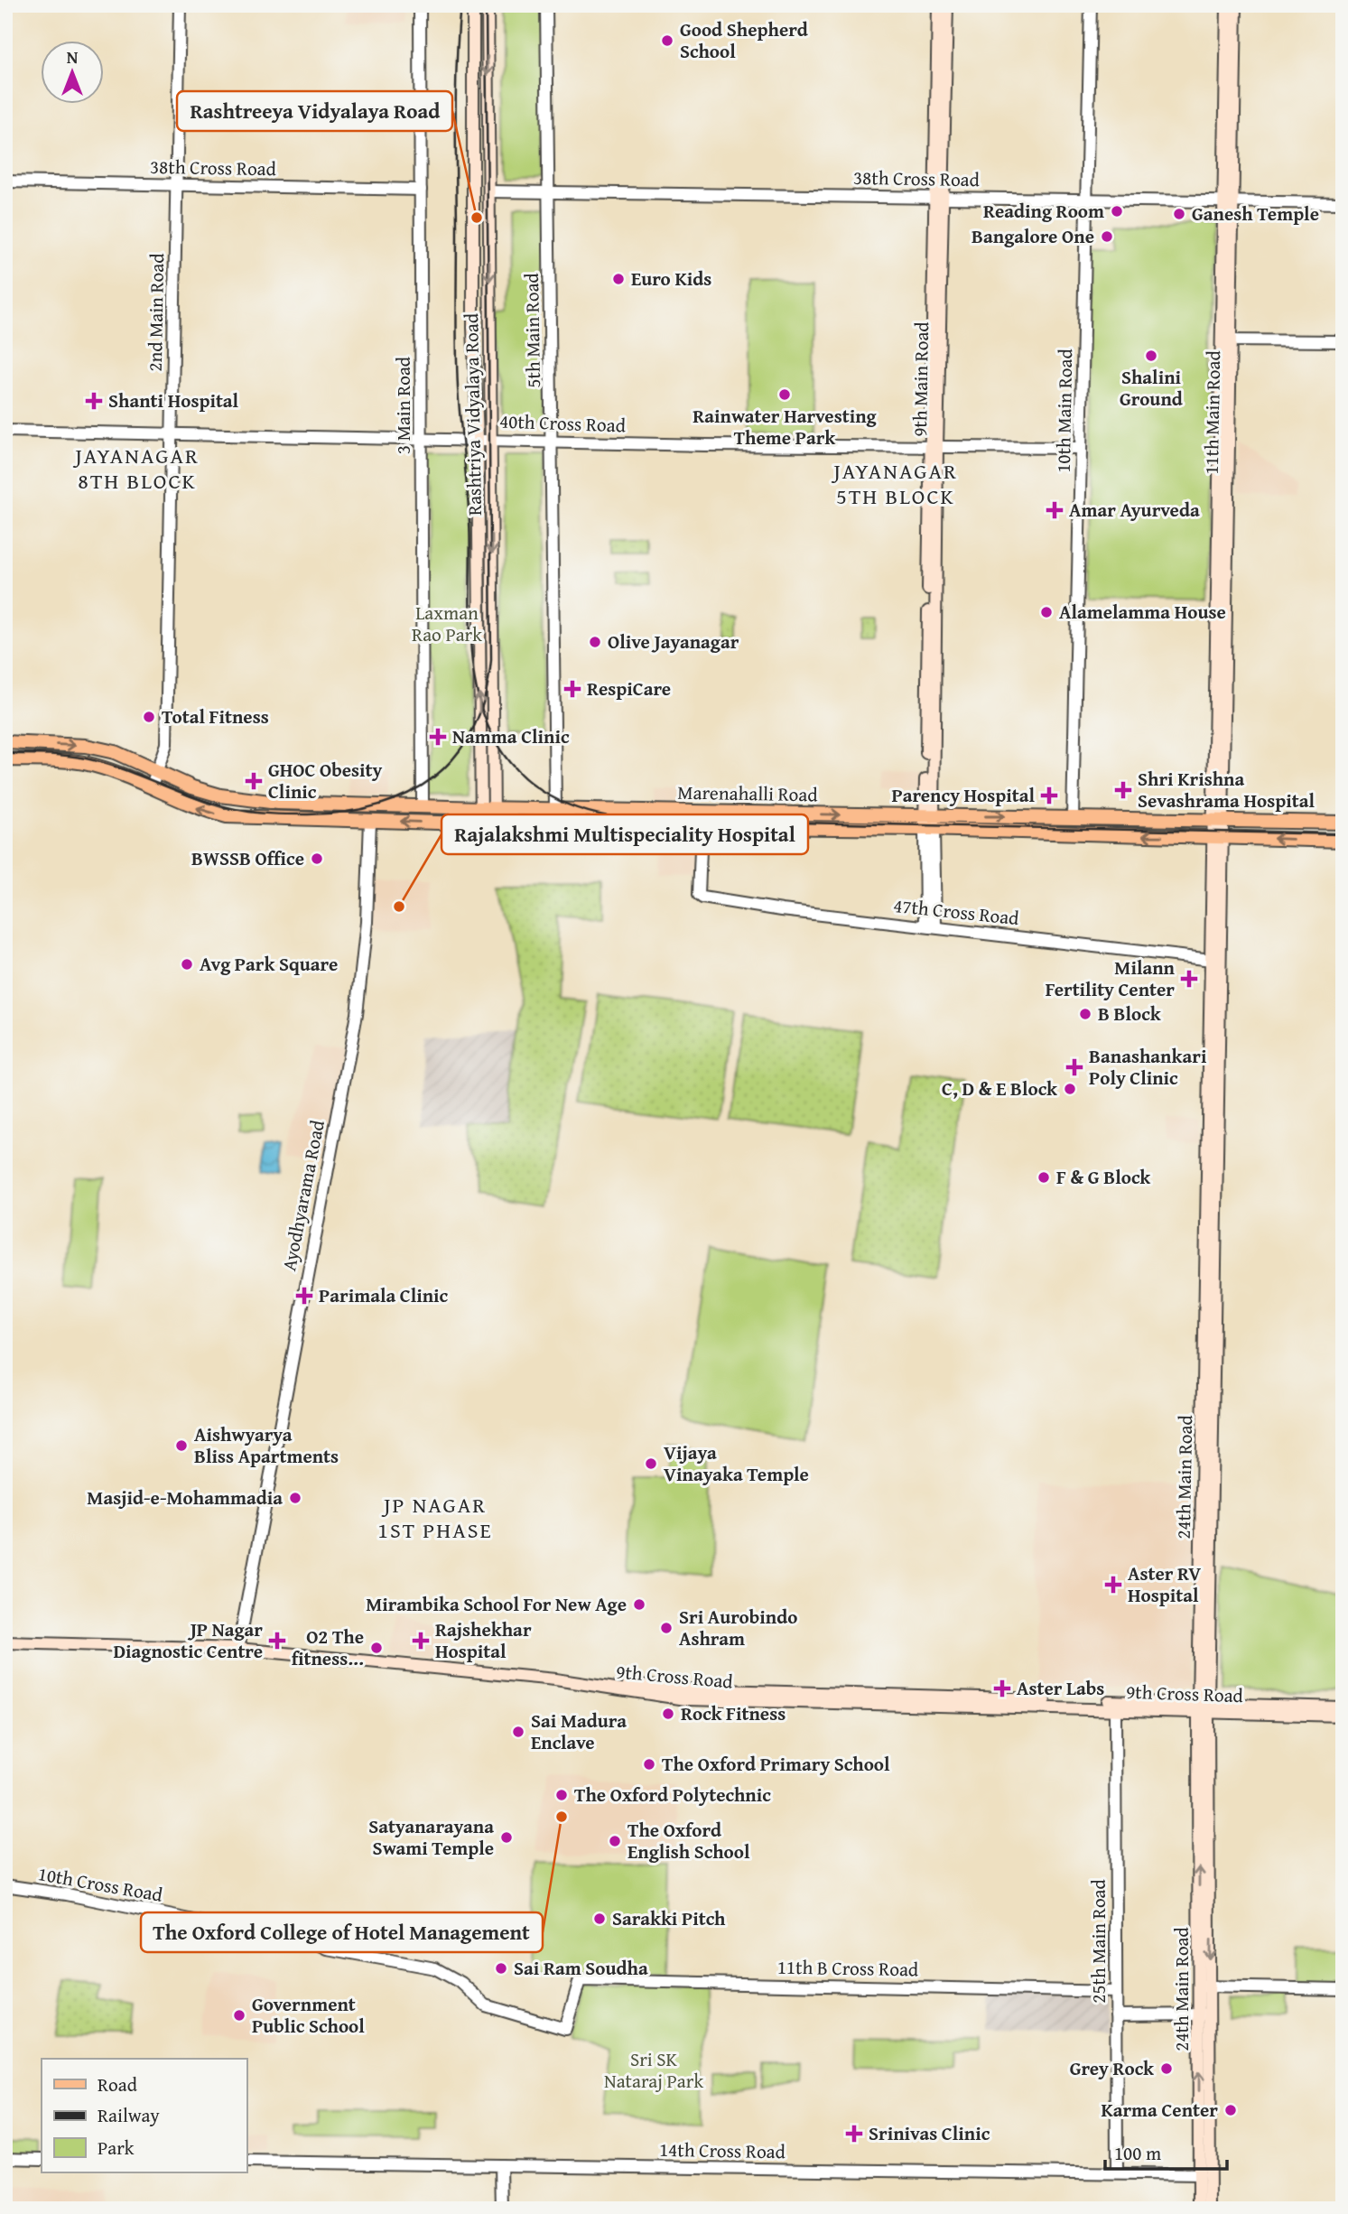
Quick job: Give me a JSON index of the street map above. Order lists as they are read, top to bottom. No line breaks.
{"streets":{"main road":["9th Main Road","11th Main Road","Rashtriya Vidyalaya Road","Marenahalli Road","24th Main Road","9th Cross Road"],"street":["38th Cross Road","2nd Main Road","5th Main Road","3 Main Road","10th Main Road","40th Cross Road","47th Cross Road","Ayodhyarama Road","10th Cross Road","25th Main Road","11th B Cross Road","14th Cross Road"]},"crossings":[["38th Cross Road","2nd Main Road"],["38th Cross Road","5th Main Road"],["38th Cross Road","9th Main Road"],["38th Cross Road","3 Main Road"],["38th Cross Road","10th Main Road"],["38th Cross Road","11th Main Road"],["38th Cross Road","Rashtriya Vidyalaya Road"],["2nd Main Road","40th Cross Road"],["2nd Main Road","Marenahalli Road"],["5th Main Road","40th Cross Road"],["5th Main Road","Marenahalli Road"],["9th Main Road","40th Cross Road"],["9th Main Road","Marenahalli Road"],["3 Main Road","40th Cross Road"],["3 Main Road","Marenahalli Road"],["10th Main Road","40th Cross Road"],["10th Main Road","Marenahalli Road"],["11th Main Road","Marenahalli Road"],["11th Main Road","24th Main Road"],["Rashtriya Vidyalaya Road","40th Cross Road"],["Rashtriya Vidyalaya Road","Marenahalli Road"],["Marenahalli Road","47th Cross Road"],["Marenahalli Road","Ayodhyarama Road"],["Marenahalli Road","24th Main Road"],["47th Cross Road","24th Main Road"],["Ayodhyarama Road","9th Cross Road"],["24th Main Road","9th Cross Road"],["24th Main Road","14th Cross Road"],["9th Cross Road","25th Main Road"],["10th Cross Road","11th B Cross Road"],["25th Main Road","11th B Cross Road"],["25th Main Road","14th Cross Road"]],"districts":["JAYANAGAR 8TH BLOCK","JAYANAGAR 5TH BLOCK","JP NAGAR 1ST PHASE"],"parks":["Laxman Rao Park","Sri SK Nataraj Park"],"places":{"other":["Good Shepherd School","Reading Room","Ganesh Temple","Rashtreeya Vidyalaya Road","Bangalore One","Euro Kids","Shalini Ground","Rainwater Harvesting Theme Park","Alamelamma House","Olive Jayanagar","Total Fitness","BWSSB Office","Rajalakshmi Multispeciality Hospital","Avg Park Square","B Block","C, D & E Block","F & G Block","Aishwyarya Bliss Apartments","Vijaya Vinayaka Temple","Masjid-e-Mohammadia","Mirambika School For New Age","Sri Aurobindo Ashram","O2 The fitness...","Rock Fitness","Sai Madura Enclave","The Oxford Primary School","The Oxford Polytechnic","The Oxford College of Hotel Management","Satyanarayana Swami Temple","The Oxford English School","Sarakki Pitch","Sai Ram Soudha","Government Public School","Grey Rock","Karma Center"],"health":["Shanti Hospital","Amar Ayurveda","RespiCare","Namma Clinic","GHOC Obesity Clinic","Shri Krishna Sevashrama Hospital","Parency Hospital","Milann Fertility Center","Banashankari Poly Clinic","Parimala Clinic","Aster RV Hospital","JP Nagar Diagnostic Centre","Rajshekhar Hospital","Aster Labs","Srinivas Clinic"]},"legend":["Road","Railway","Park"],"scale_bar":"100 m","north":"top"}
